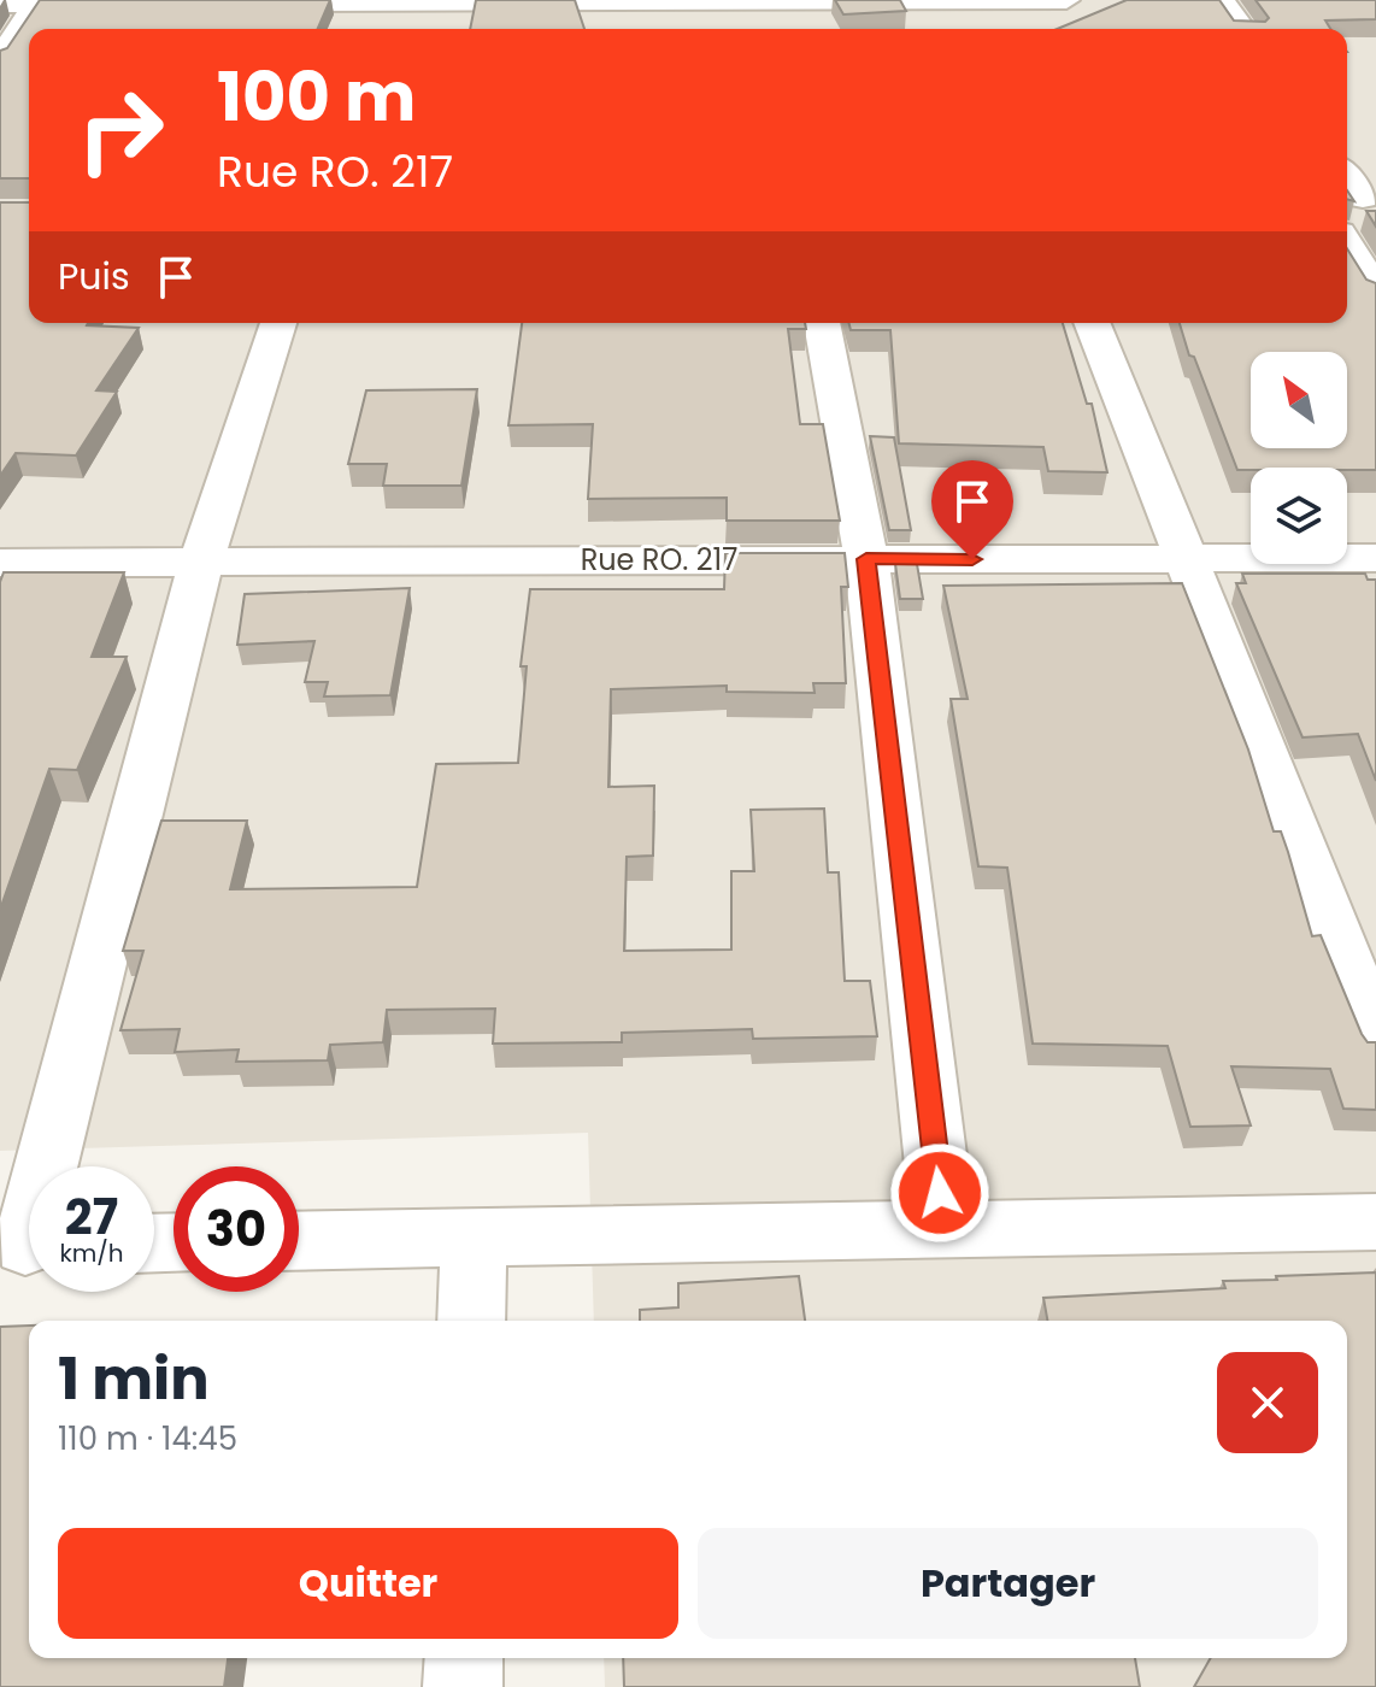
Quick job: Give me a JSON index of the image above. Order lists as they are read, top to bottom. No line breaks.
{"streets":{"street":["Rue RO. 217"]},"north":"top left","page":{"turn":["100 m","Rue RO. 217"],"then":"Puis","speed":"27 km/h","limit":"30","heading":["1 min","110 m · 14:45"],"buttons":["Quitter","Partager"]}}
